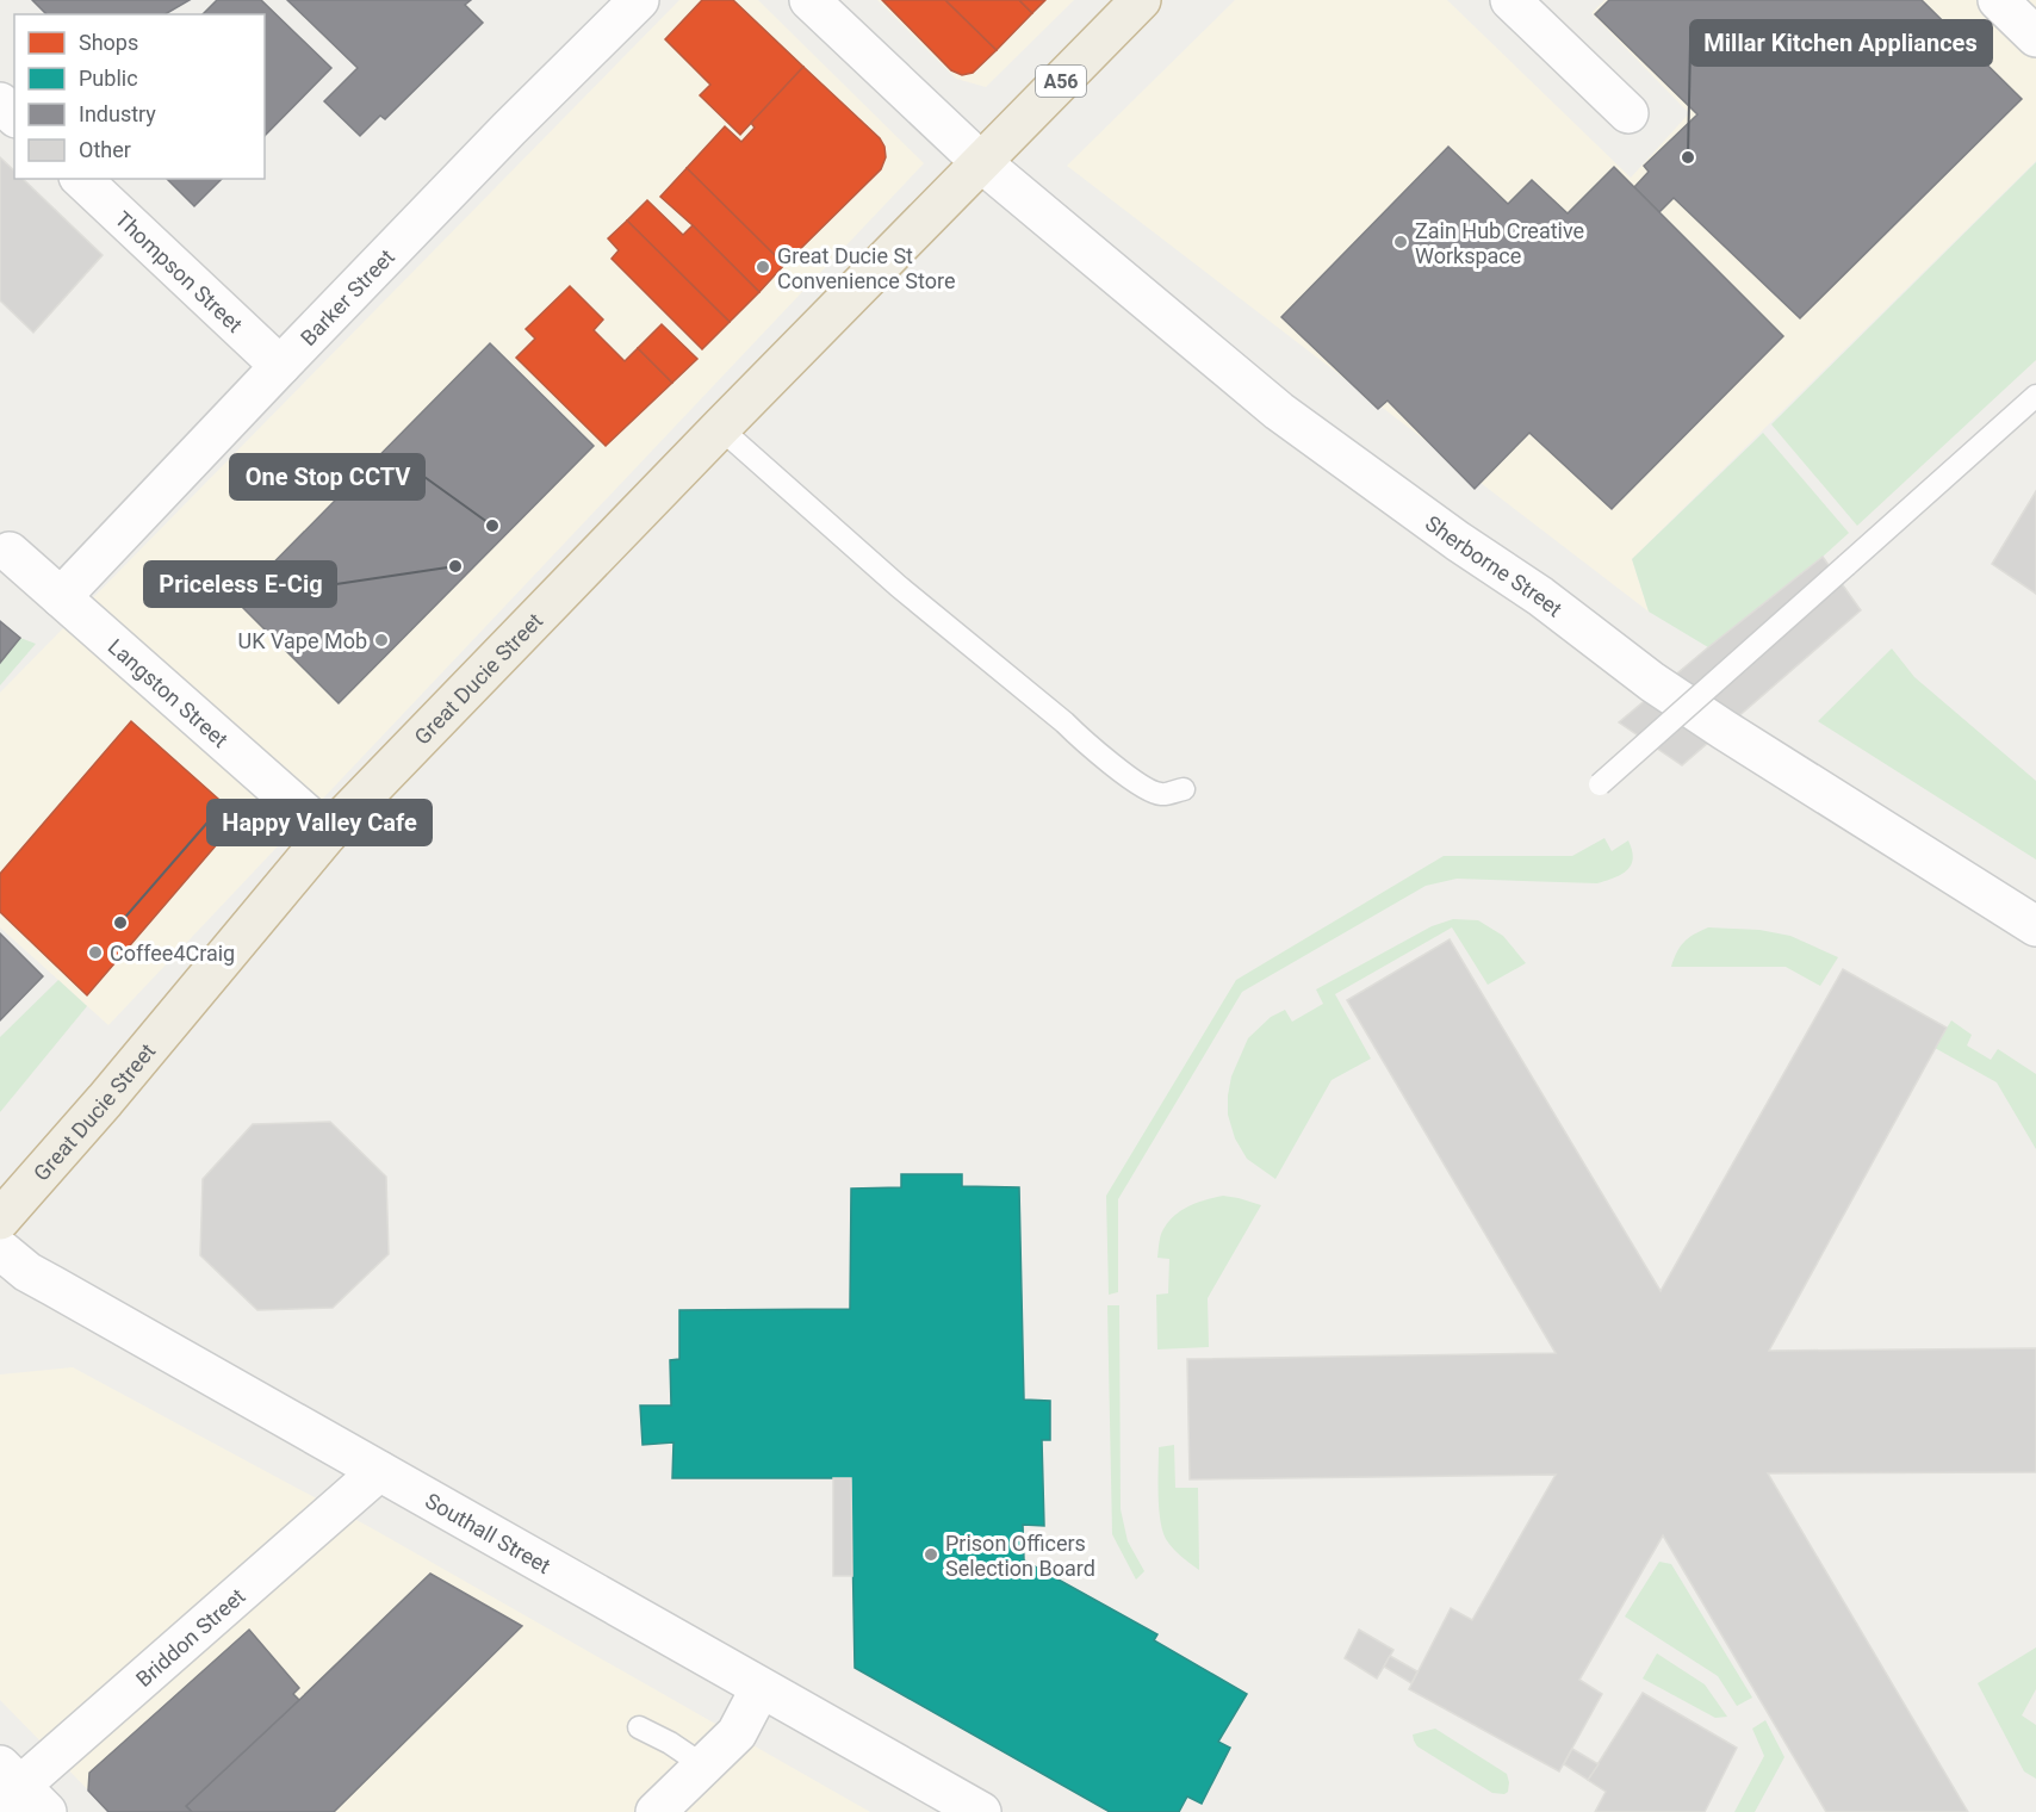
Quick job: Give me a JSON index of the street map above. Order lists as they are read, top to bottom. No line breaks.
{"streets":{"highway":["A56","Great Ducie Street"],"street":["Thompson Street","Barker Street","Sherborne Street","Langston Street","Southall Street","Briddon Street"]},"crossings":[["A56","Sherborne Street"],["A56","Great Ducie Street"],["Thompson Street","Barker Street"],["Barker Street","Langston Street"],["Sherborne Street","Great Ducie Street"],["Great Ducie Street","Langston Street"],["Southall Street","Briddon Street"]],"places":["Millar Kitchen Appliances","Zain Hub Creative Workspace","Great Ducie St Convenience Store","One Stop CCTV","Priceless E-Cig","UK Vape Mob","Happy Valley Cafe","Coffee4Craig","Prison Officers Selection Board"],"legend":["Shops","Public","Industry","Other"]}
